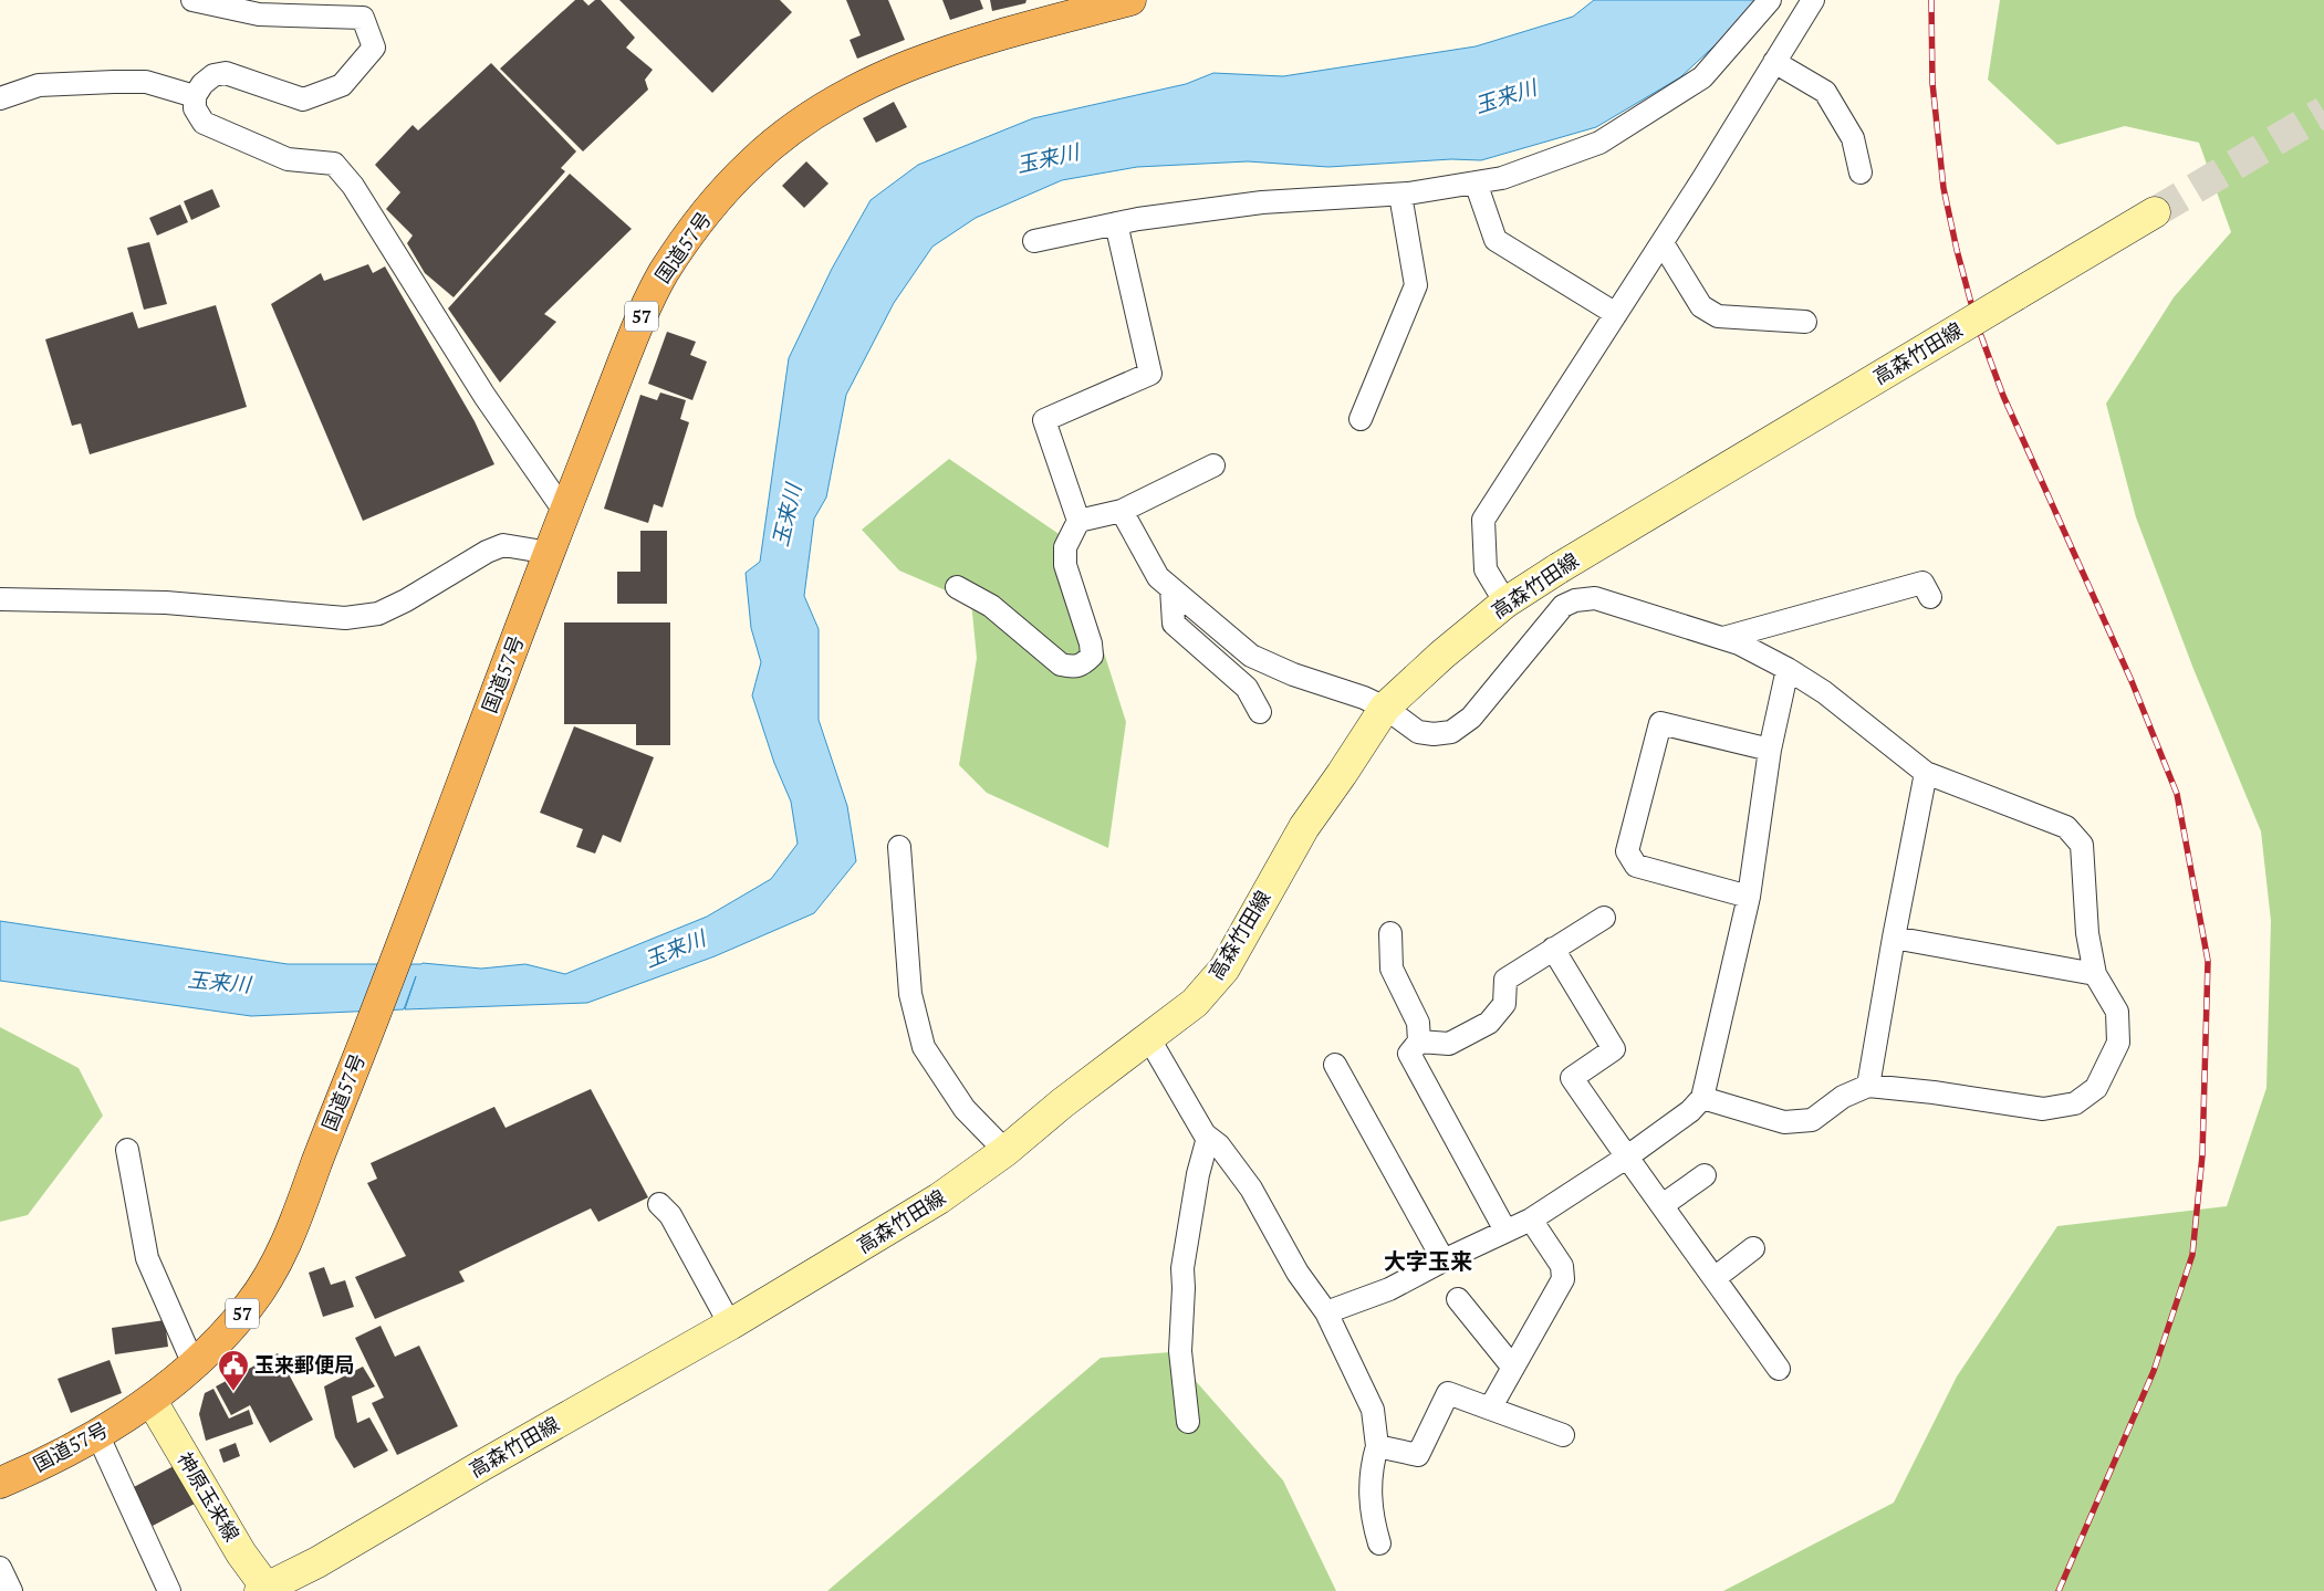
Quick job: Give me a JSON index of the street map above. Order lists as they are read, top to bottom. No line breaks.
{"streets":{"highway":["国道57号","57"],"main road":["高森竹田線","神原玉来線"]},"crossings":[["国道57号","神原玉来線"],["高森竹田線","神原玉来線"]],"districts":["大字玉来"],"water":["玉来川"],"places":{"public building":["玉来郵便局"]}}
